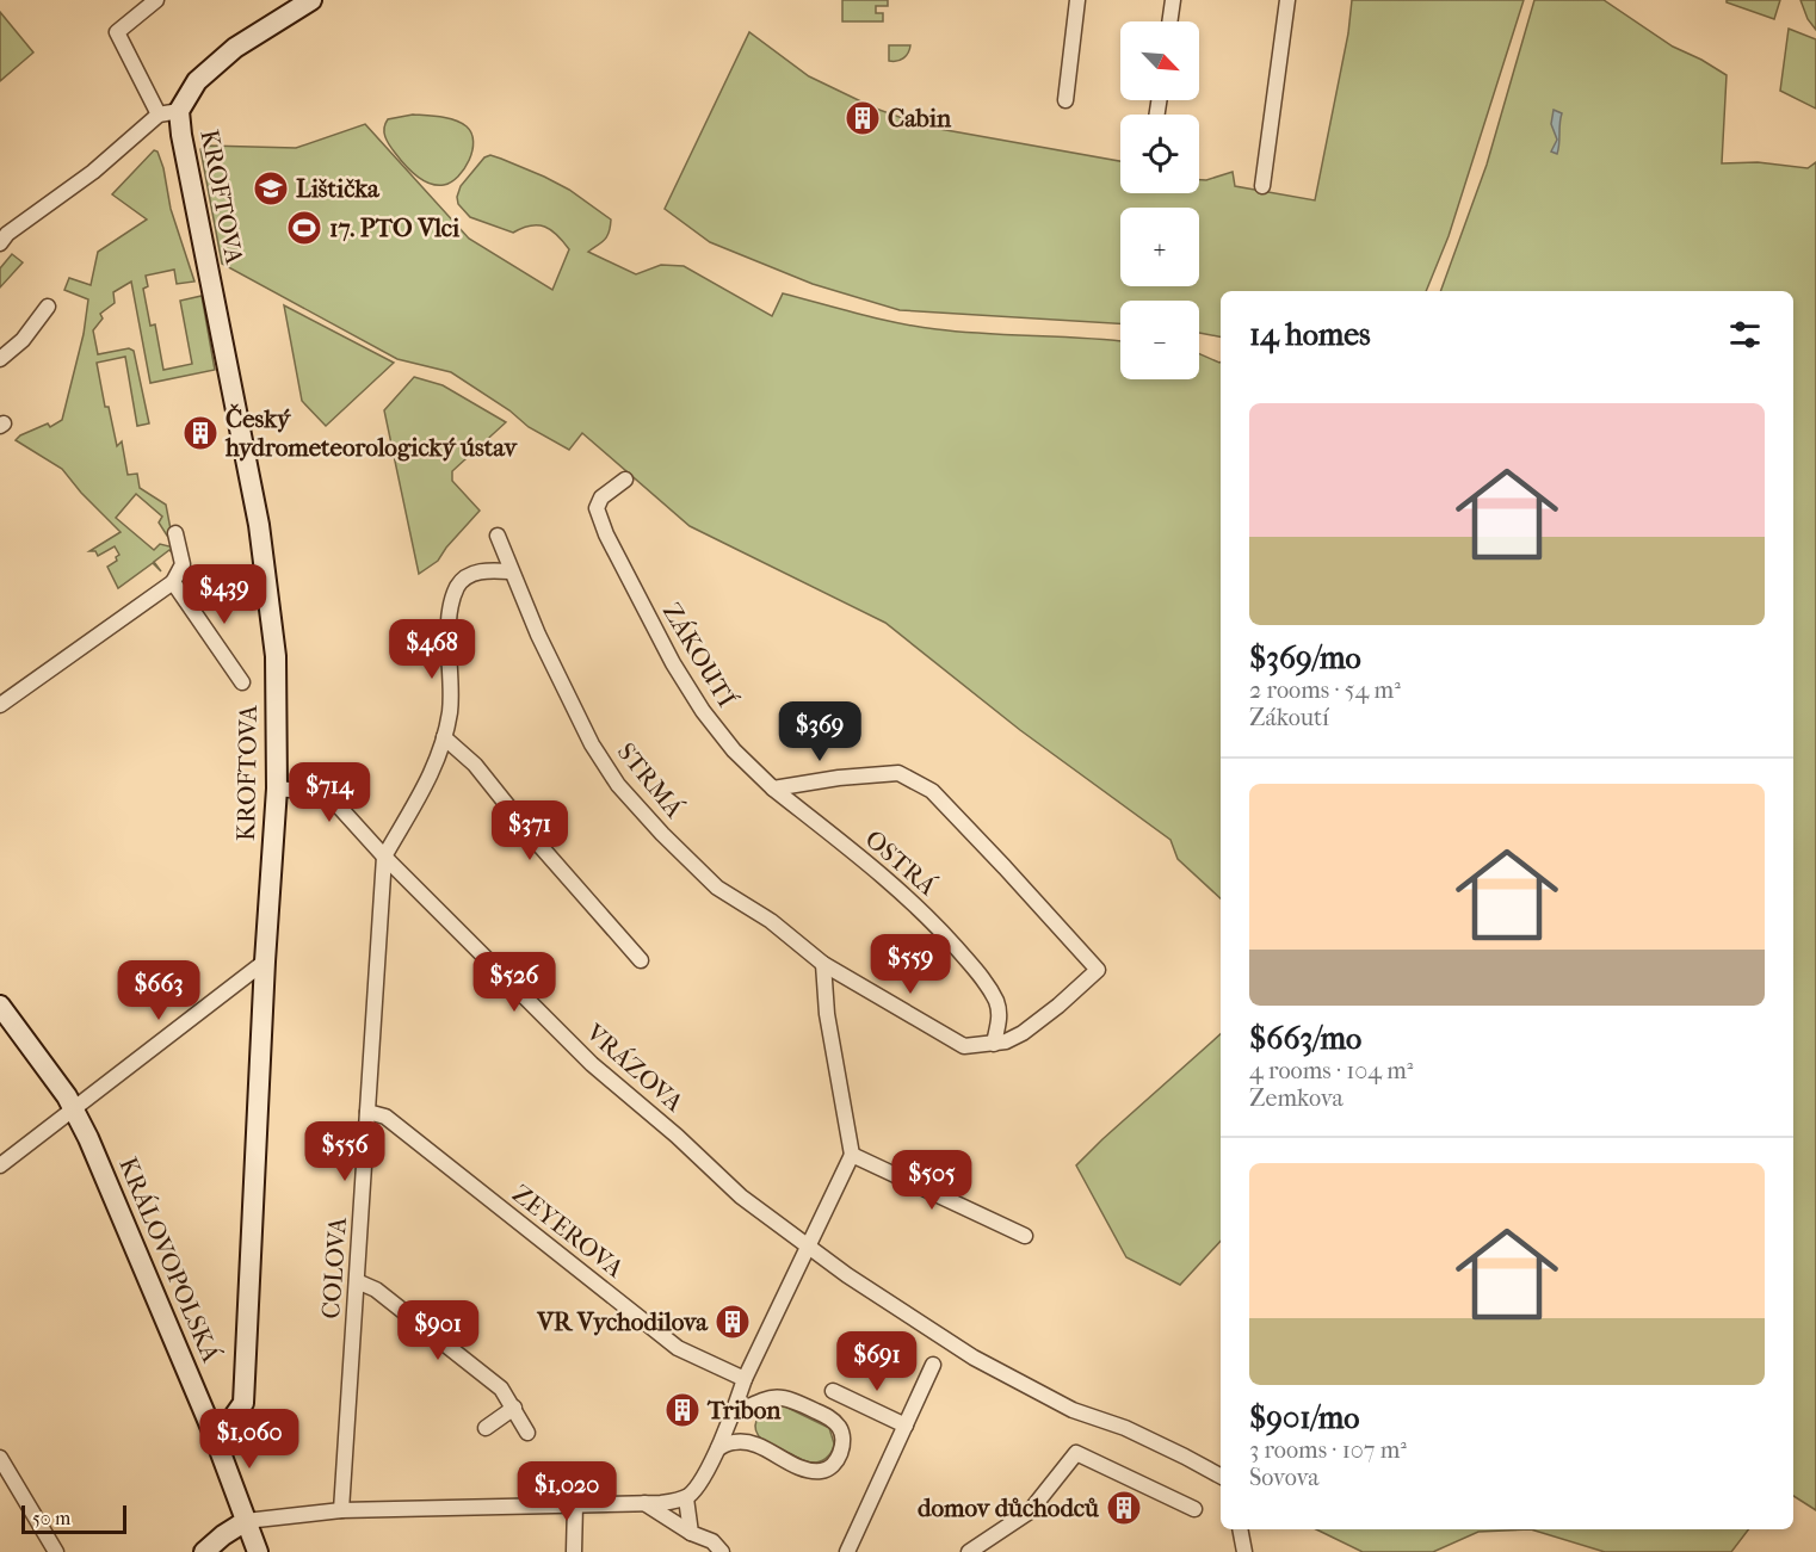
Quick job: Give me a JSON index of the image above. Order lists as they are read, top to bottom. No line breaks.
{"streets":{"street":["KROFTOVA","ZÁKOUTÍ","STRMÁ","OSTRÁ","VRÁZOVA","ZEYEROVA","KRÁLOVOPOLSKÁ","COLOVA"]},"crossings":[["KROFTOVA","VRÁZOVA"],["KROFTOVA","KRÁLOVOPOLSKÁ"],["ZÁKOUTÍ","OSTRÁ"],["VRÁZOVA","COLOVA"],["ZEYEROVA","COLOVA"]],"places":{"building":["Cabin","Český hydrometeorologický ústav","VR Vychodilova","Tribon","domov důchodců"],"school or university":["Lištička"],"sports":["17. PTO Vlci"]},"scale_bar":"50 m","north":"bottom right","page":{"map_buttons":["+","−"],"heading":"14 homes","list":[{"name":"$369/mo","note":"2 rooms · 54 m² · Zákoutí"},{"name":"$663/mo","note":"4 rooms · 104 m² · Zemkova"},{"name":"$901/mo","note":"3 rooms · 107 m² · Sovova"}],"price":["$439","$468","$369","$714","$371","$559","$526","$663","$556","$505","$901","$691","$1,060","$1,020"],"scale":"50 m"}}
